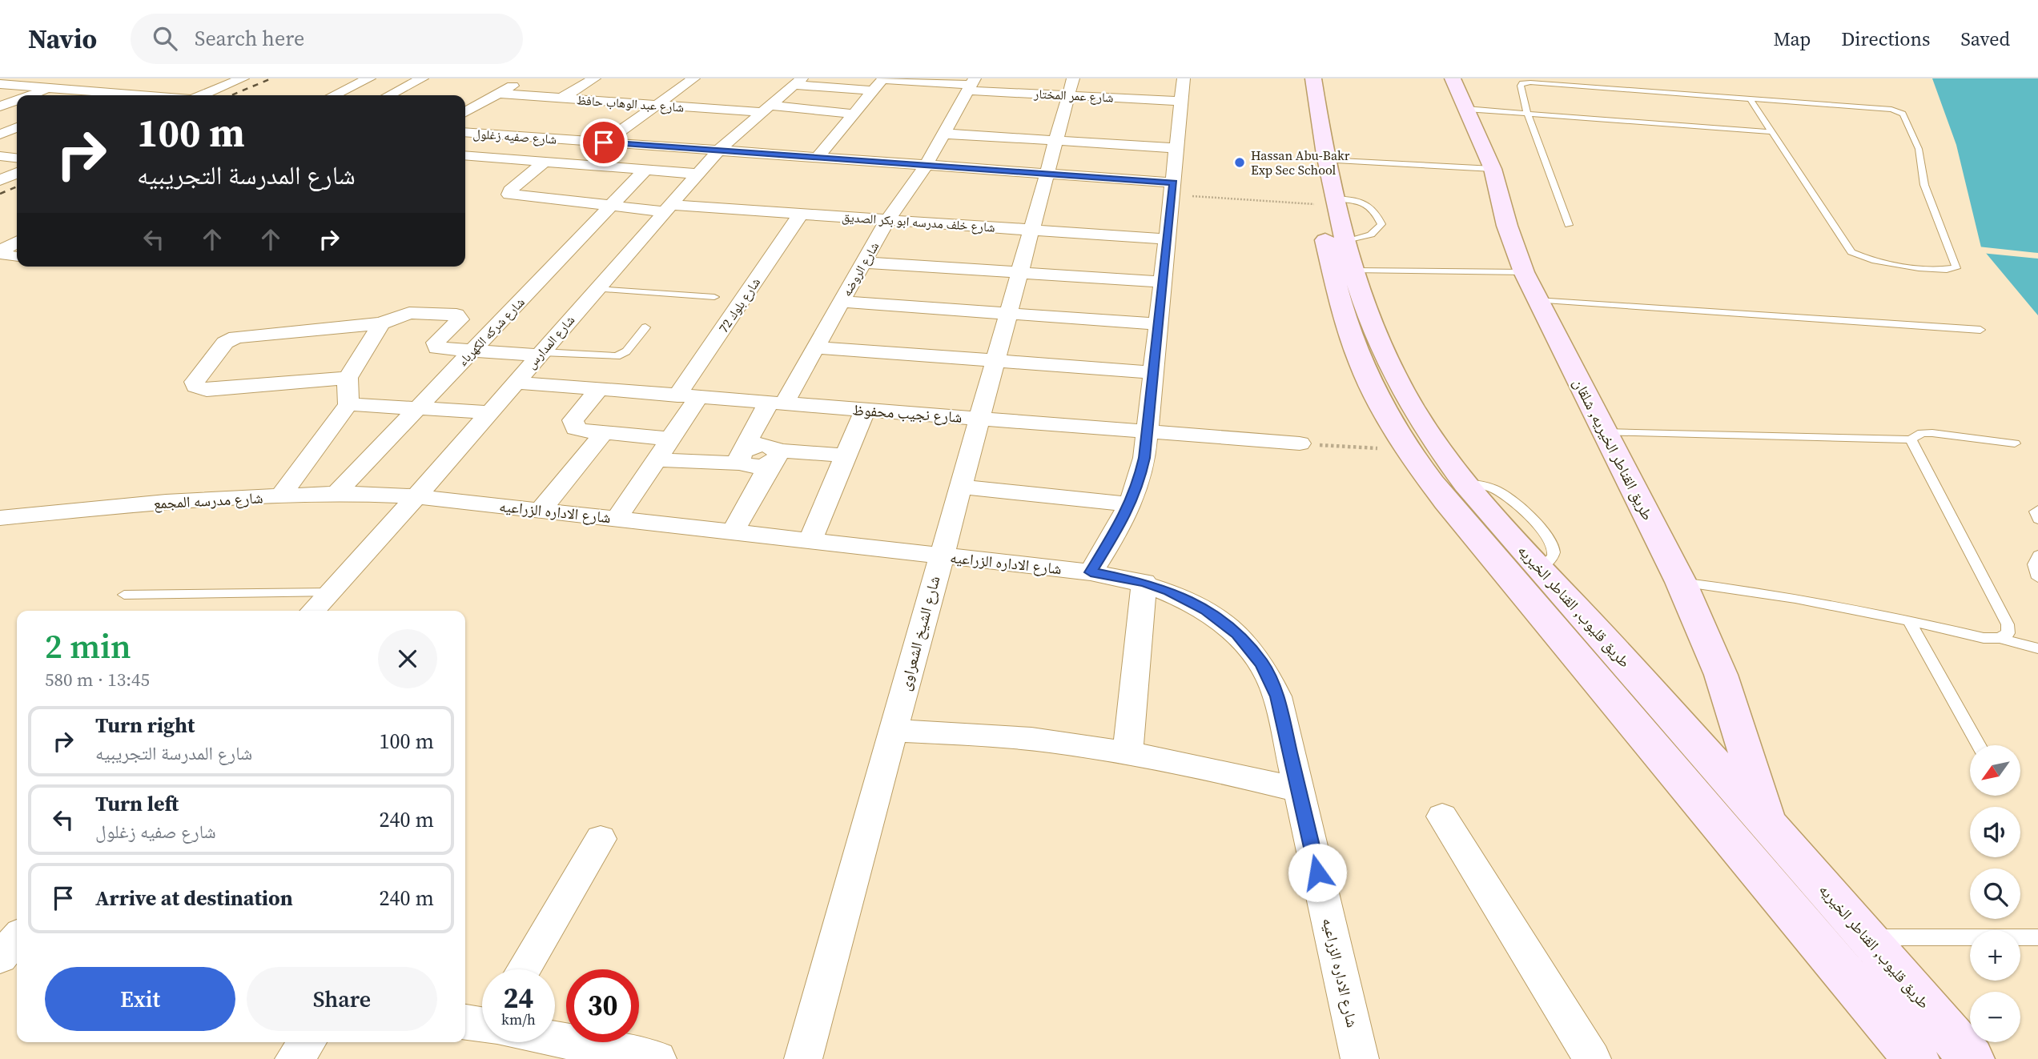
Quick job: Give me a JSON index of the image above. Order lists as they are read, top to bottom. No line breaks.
{"streets":{"main road":["طريق القناطر الخيريه, شلقان","طريق قليوب, القناطر الخيريه"],"street":["شارع عمر المختار","شارع عبد الوهاب حافظ","شارع صفيه زغلول","شارع خلف مدرسه ابو بكر الصديق","شارع الروضه","شارع بلوك 72","شارع شركه الكهرباء","شارع المدارس","شارع نجيب محفوظ","شارع مدرسه المجمع","شارع الاداره الزراعيه","شارع الشيخ الشعراوى"]},"crossings":[["شارع عمر المختار","شارع الروضه"],["شارع عمر المختار","شارع الشيخ الشعراوى"],["شارع عبد الوهاب حافظ","شارع المدارس"],["شارع صفيه زغلول","شارع الروضه"],["شارع صفيه زغلول","شارع المدارس"],["شارع صفيه زغلول","شارع الشيخ الشعراوى"],["شارع خلف مدرسه ابو بكر الصديق","شارع الروضه"],["شارع خلف مدرسه ابو بكر الصديق","شارع بلوك 72"],["شارع خلف مدرسه ابو بكر الصديق","شارع شركه الكهرباء"],["شارع خلف مدرسه ابو بكر الصديق","شارع المدارس"],["شارع خلف مدرسه ابو بكر الصديق","شارع الشيخ الشعراوى"],["شارع الروضه","شارع نجيب محفوظ"],["شارع بلوك 72","شارع نجيب محفوظ"],["شارع بلوك 72","شارع الاداره الزراعيه"],["شارع شركه الكهرباء","شارع مدرسه المجمع"],["شارع المدارس","شارع نجيب محفوظ"],["شارع المدارس","شارع مدرسه المجمع"],["شارع المدارس","شارع الاداره الزراعيه"],["شارع نجيب محفوظ","شارع الشيخ الشعراوى"],["طريق القناطر الخيريه, شلقان","طريق قليوب, القناطر الخيريه"],["شارع مدرسه المجمع","شارع الاداره الزراعيه"],["شارع الاداره الزراعيه","شارع الشيخ الشعراوى"]],"places":["Hassan Abu-Bakr Exp Sec School"],"north":"bottom left","page":{"header":"Navio","search":"Search here","nav":["Map","Directions","Saved"],"turn":["100 m","شارع المدرسة التجريبيه"],"heading":["2 min","580 m · 13:45"],"list":[{"name":"Turn right","note":"شارع المدرسة التجريبيه","value":"100 m"},{"name":"Turn left","note":"شارع صفيه زغلول","value":"240 m"},{"name":"Arrive at destination","value":"240 m"}],"map_buttons":["+","−"],"buttons":["Exit","Share"],"speed":"24 km/h","limit":"30"}}
